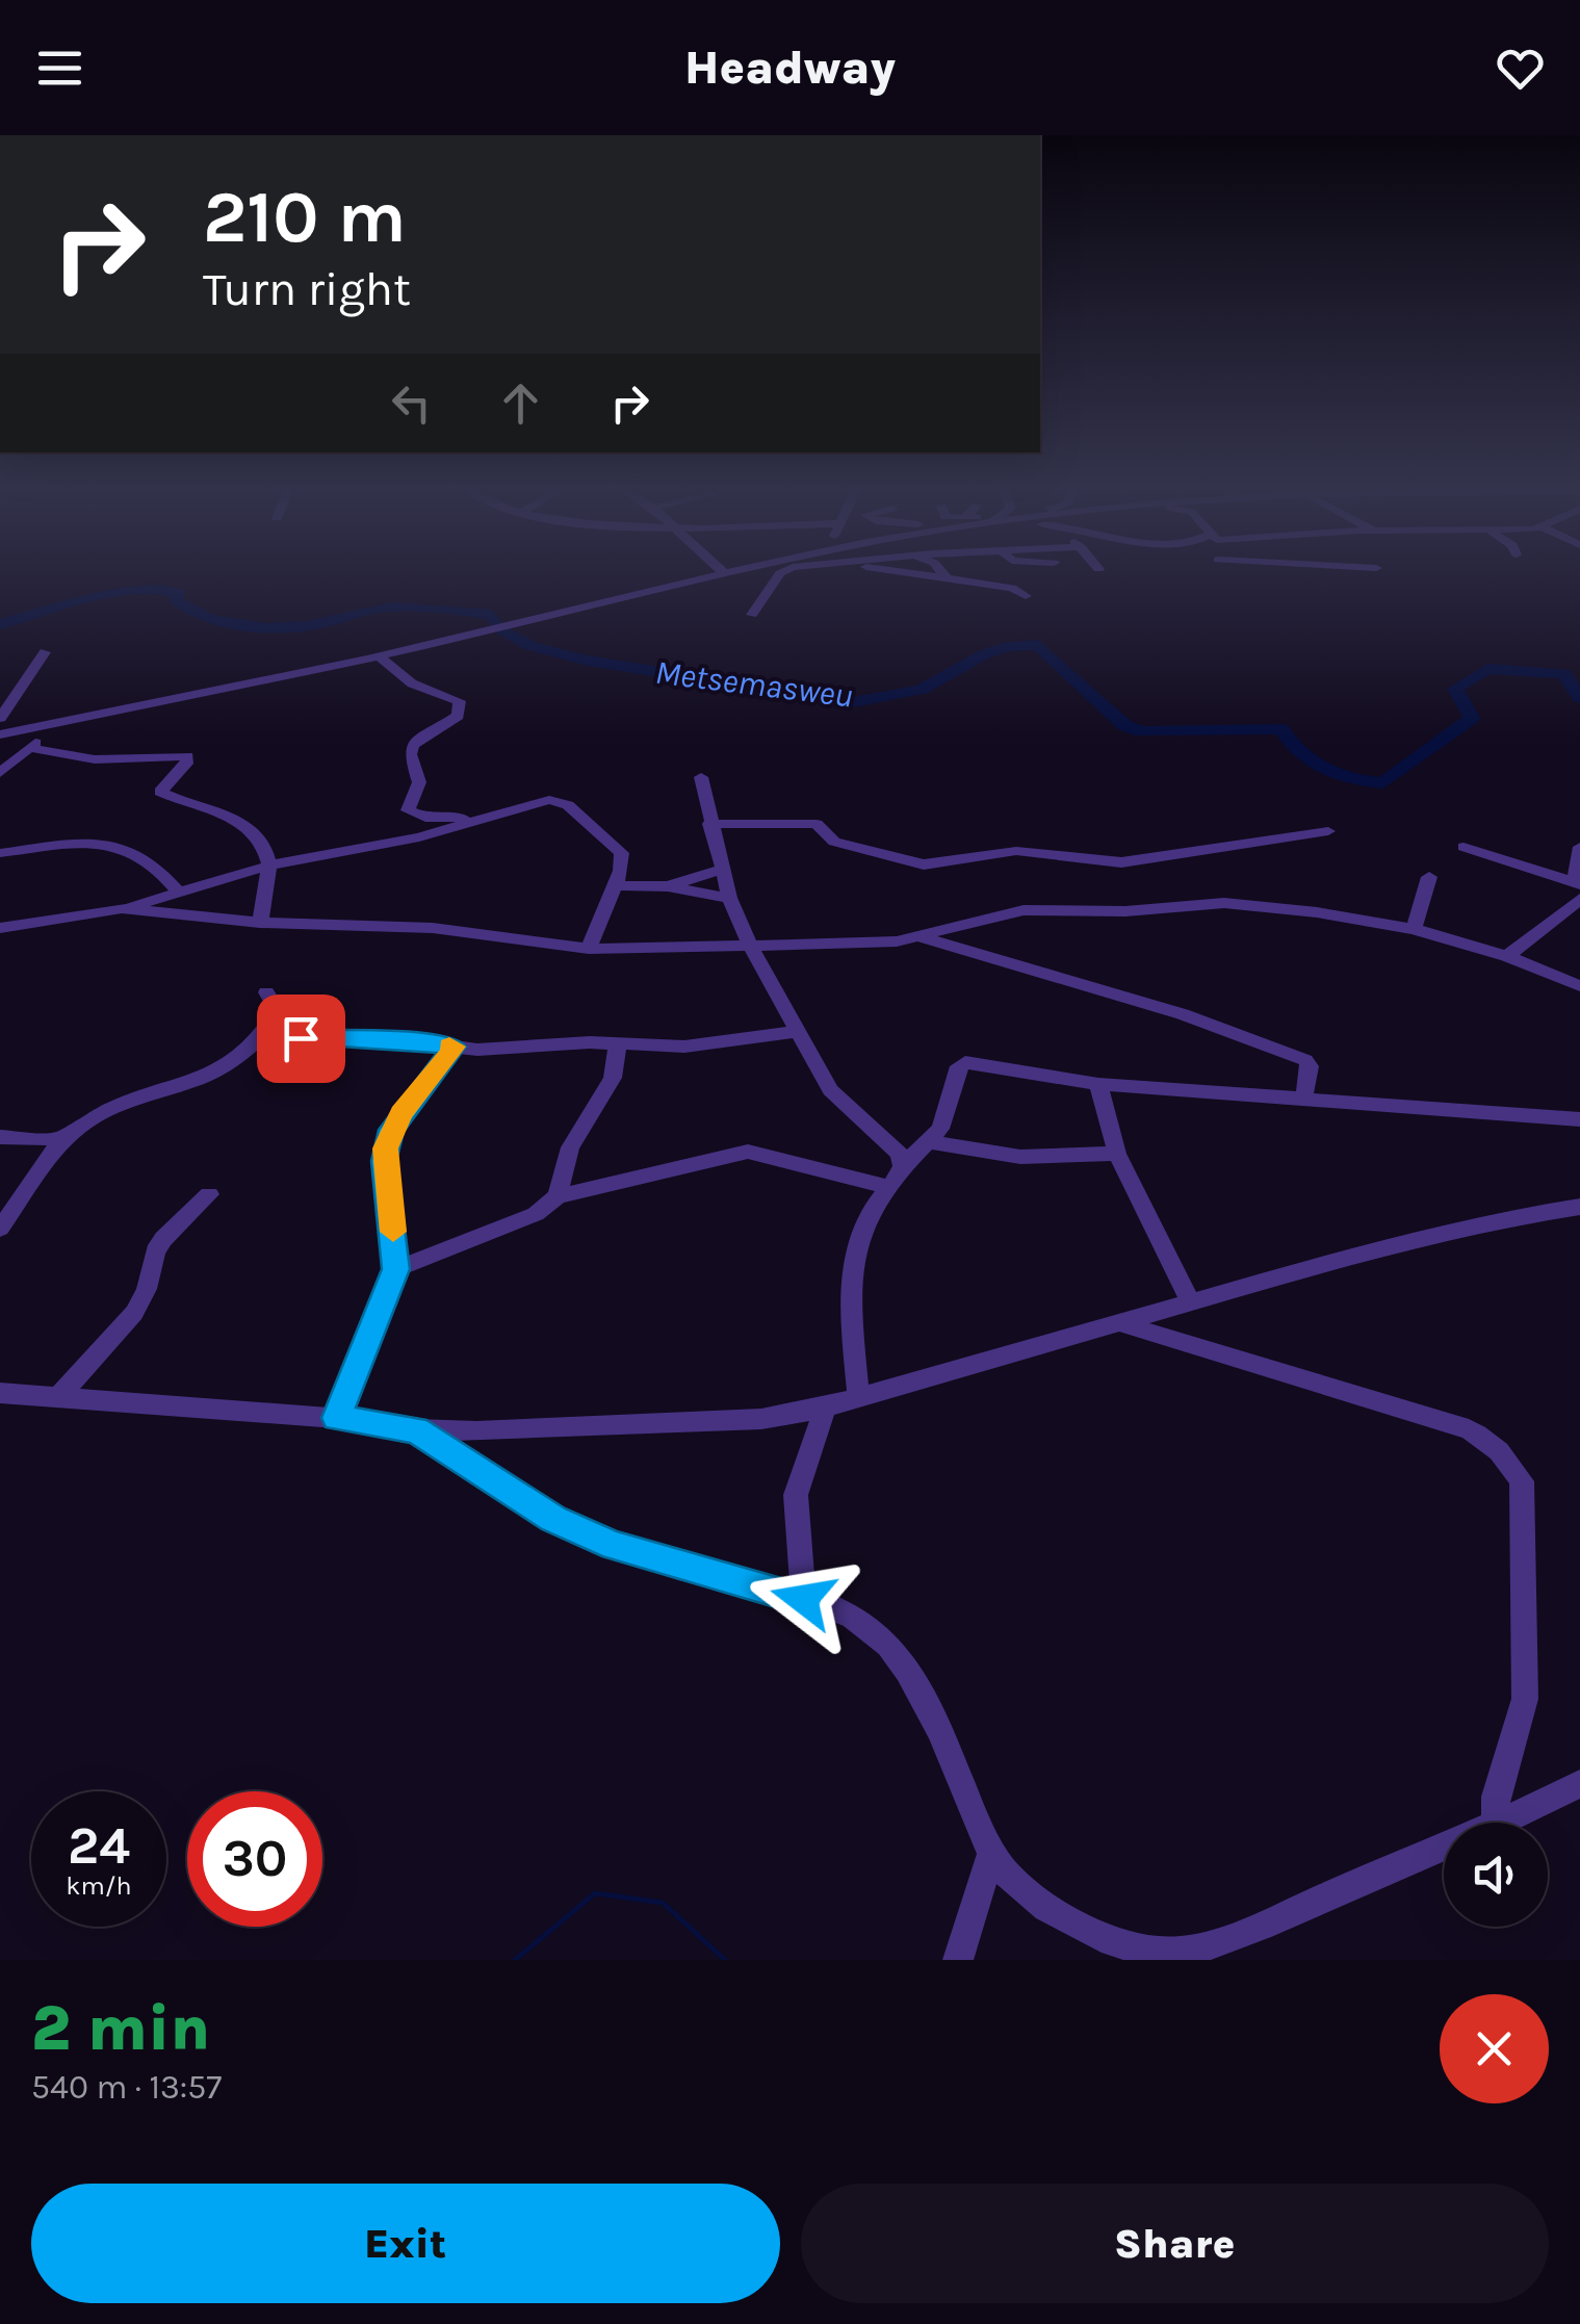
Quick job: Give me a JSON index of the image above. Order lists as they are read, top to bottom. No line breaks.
{"water":["Metsemasweu"],"page":{"header":"Headway","turn":["210 m","Turn right"],"speed":"24 km/h","limit":"30","heading":["2 min","540 m · 13:57"],"buttons":["Exit","Share"]}}
